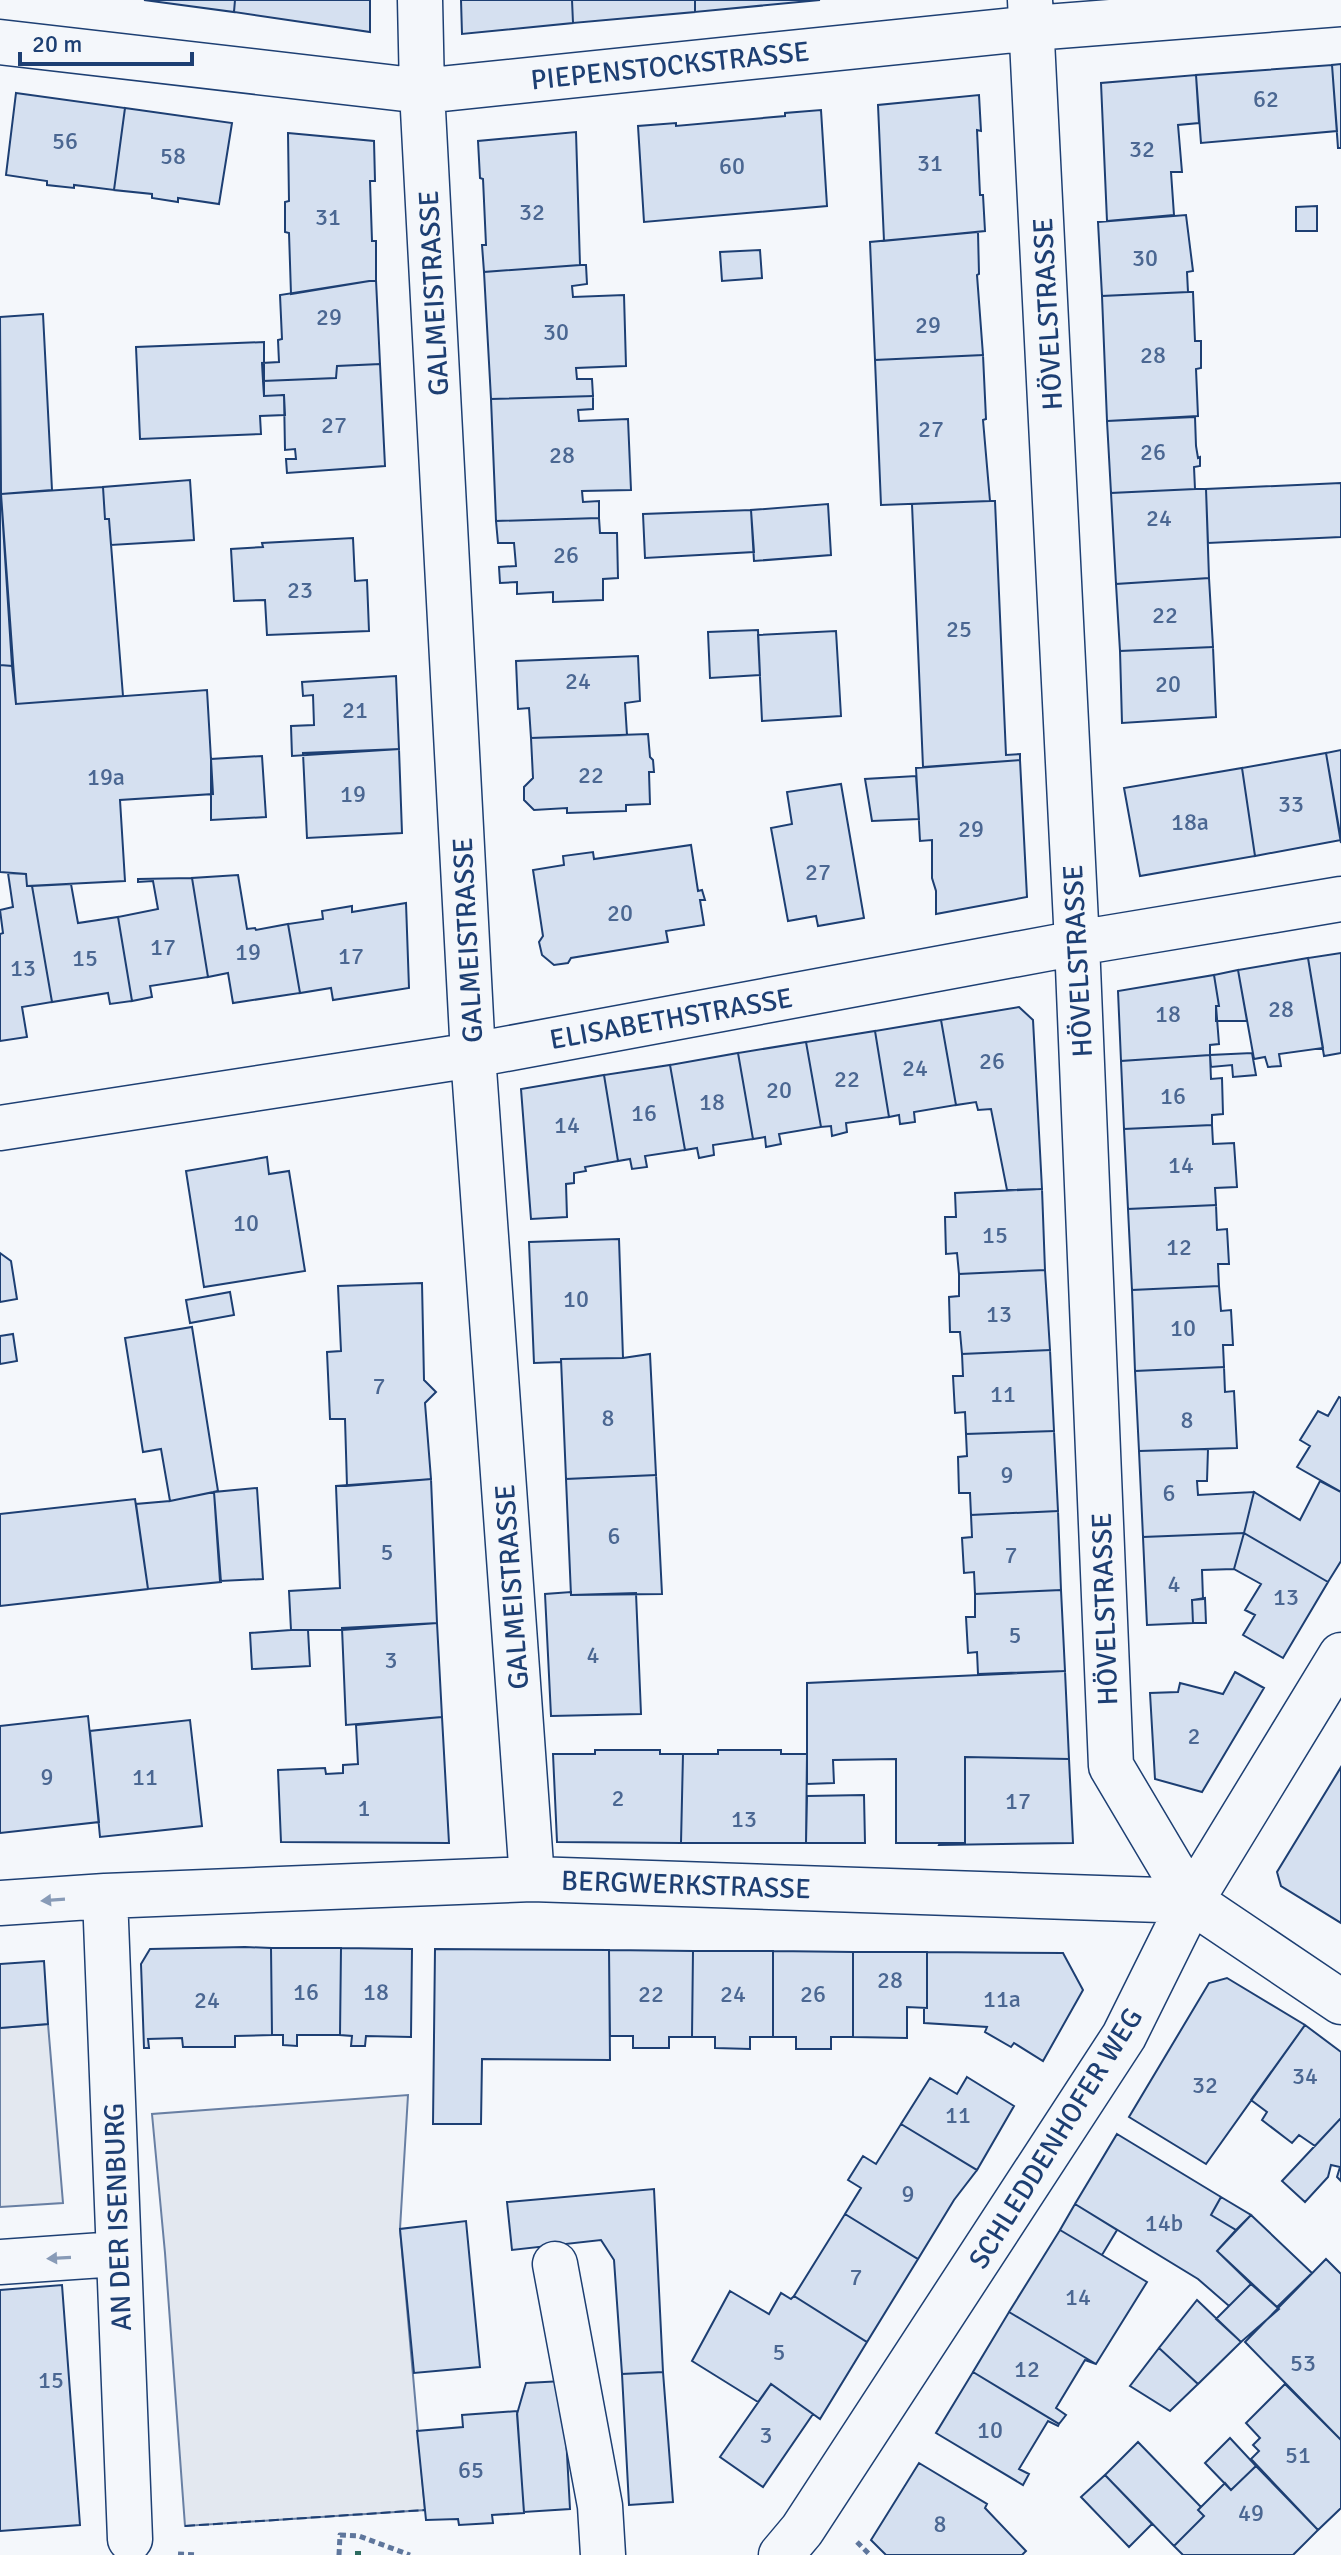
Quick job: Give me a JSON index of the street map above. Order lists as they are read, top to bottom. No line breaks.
{"streets":{"street":["PIEPENSTOCKSTRASSE","GALMEISTRASSE","HÖVELSTRASSE","ELISABETHSTRASSE","BERGWERKSTRASSE","SCHLEDDENHOFER WEG","AN DER ISENBURG"]},"crossings":[["PIEPENSTOCKSTRASSE","GALMEISTRASSE"],["PIEPENSTOCKSTRASSE","HÖVELSTRASSE"],["GALMEISTRASSE","ELISABETHSTRASSE"],["GALMEISTRASSE","BERGWERKSTRASSE"],["HÖVELSTRASSE","ELISABETHSTRASSE"],["HÖVELSTRASSE","BERGWERKSTRASSE"],["HÖVELSTRASSE","SCHLEDDENHOFER WEG"],["BERGWERKSTRASSE","SCHLEDDENHOFER WEG"],["BERGWERKSTRASSE","AN DER ISENBURG"]],"house_numbers":["62","56","32","58","31","60","32","31","30","29","29","30","28","27","27","26","28","24","26","23","22","25","24","20","21","22","19a","19","33","18a","29","27","20","17","19","17","15","13","28","18","26","24","22","20","16","18","16","14","14","10","15","12","10","13","10","7","11","8","8","9","6","6","5","7","4","13","5","4","3","2","9","11","2","17","1","13","28","16","18","22","24","26","11a","24","34","32","11","9","14b","7","14","5","53","12","15","10","3","51","65","49","8"],"scale_bar":"20 m"}
